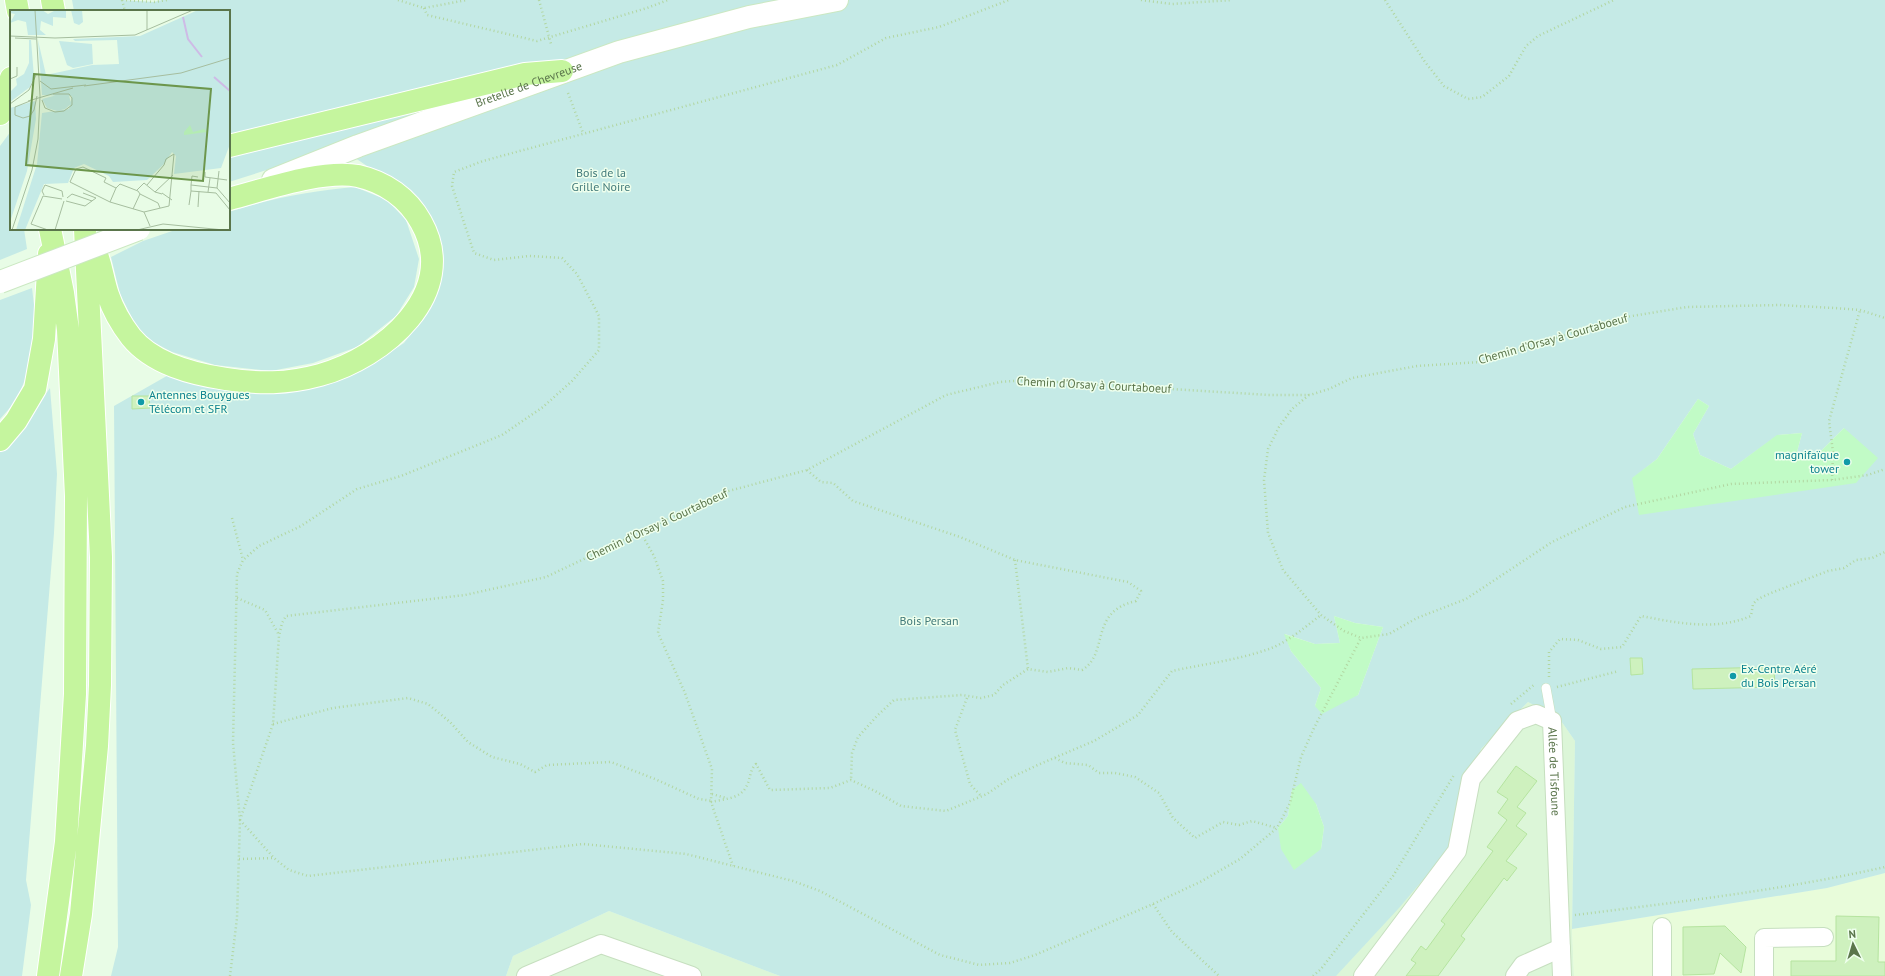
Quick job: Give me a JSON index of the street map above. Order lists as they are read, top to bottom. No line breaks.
{"streets":{"main road":["Bretelle de Chevreuse"],"street":["Allée de Tisfoune"],"path":["Chemin d'Orsay à Courtaboeuf"]},"parks":["Bois de la Grille Noire","Bois Persan"],"places":["Antennes Bouygues Télécom et SFR","magnifaïque tower","Ex-Centre Aéré du Bois Persan"],"north":"top"}
